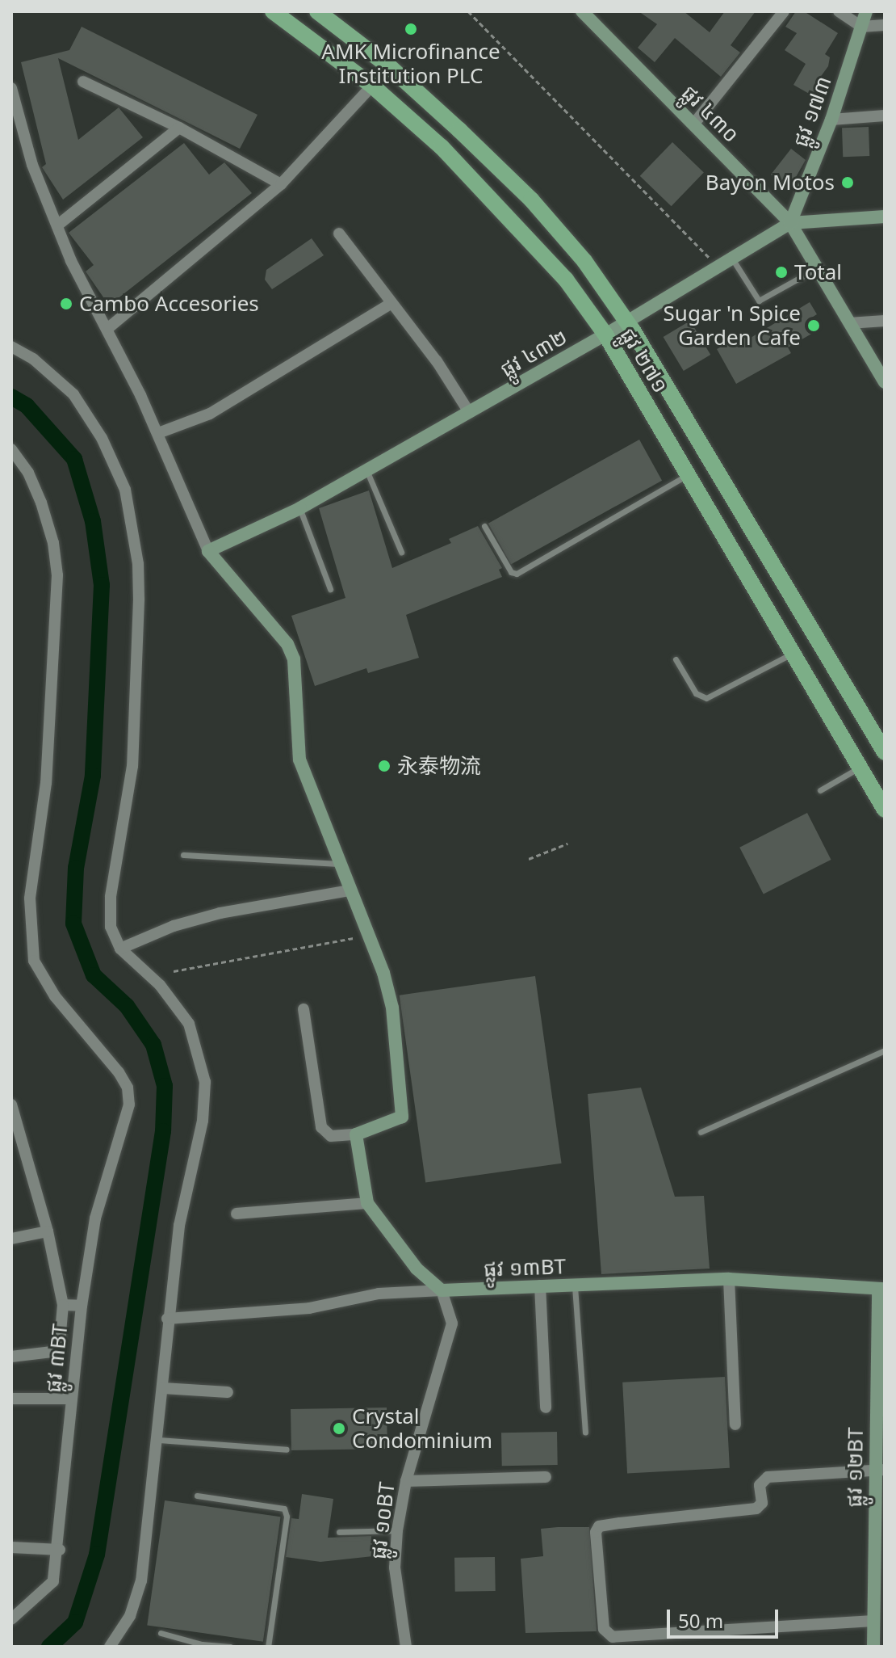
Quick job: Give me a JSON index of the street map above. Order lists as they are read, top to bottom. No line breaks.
{"streets":{"main road":["ផ្លូវ ២៧១"],"street":["ផ្លូវ ១៧៣","ផ្លូវ ៤៣០","ផ្លូវ ៤៣២","ផ្លូវ ១៣BT","ផ្លូវ ៣BT","ផ្លូវ ១២BT","ផ្លូវ ១០BT"]},"crossings":[["ផ្លូវ ១៧៣","ផ្លូវ ៤៣០"],["ផ្លូវ ១៧៣","ផ្លូវ ៤៣២"],["ផ្លូវ ៤៣០","ផ្លូវ ៤៣២"],["ផ្លូវ ៤៣២","ផ្លូវ ២៧១"],["ផ្លូវ ១៣BT","ផ្លូវ ១២BT"],["ផ្លូវ ១៣BT","ផ្លូវ ១០BT"]],"places":["AMK Microfinance Institution PLC","Bayon Motos","Total","Cambo Accesories","Sugar 'n Spice Garden Cafe","永泰物流","Crystal Condominium"],"scale_bar":"50 m"}
